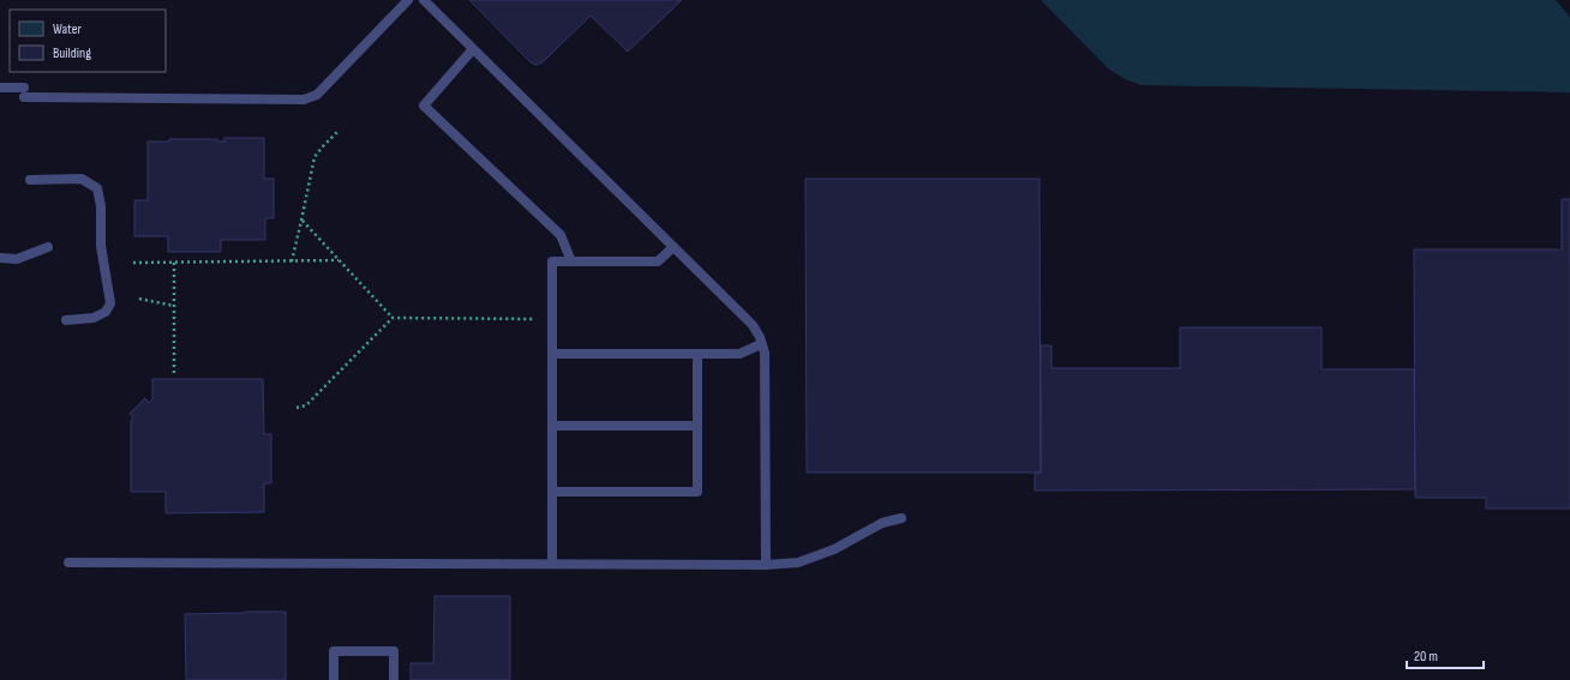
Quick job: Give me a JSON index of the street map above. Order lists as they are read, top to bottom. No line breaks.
{"legend":["Water","Building"],"scale_bar":"20 m"}
